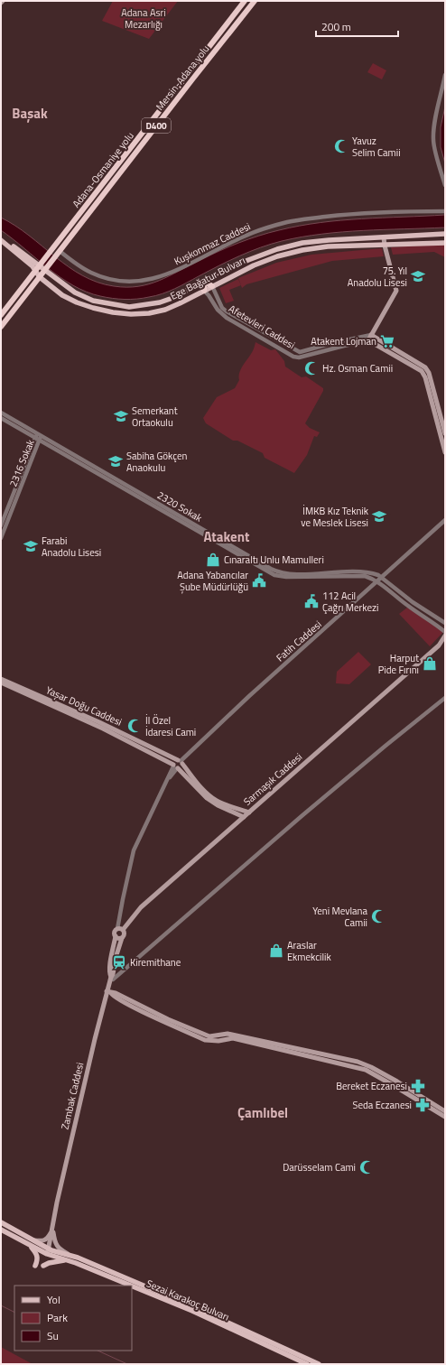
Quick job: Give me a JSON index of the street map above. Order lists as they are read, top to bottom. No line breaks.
{"streets":{"highway":["Mersin-Adana yolu","D400","Adana-Osmaniye yolu"],"main road":["Ege Bağatur Bulvarı","Yaşar Doğu Caddesi","Sarmaşık Caddesi","Zambak Caddesi","Sezai Karakoç Bulvarı"],"street":["Kuşkonmaz Caddesi","Afetevleri Caddesi","2316 Sokak","2320 Sokak","Fatih Caddesi"]},"crossings":[["Mersin-Adana yolu","Adana-Osmaniye yolu"],["Mersin-Adana yolu","Kuşkonmaz Caddesi"],["Adana-Osmaniye yolu","Kuşkonmaz Caddesi"],["Adana-Osmaniye yolu","Ege Bağatur Bulvarı"],["Ege Bağatur Bulvarı","Afetevleri Caddesi"],["2316 Sokak","2320 Sokak"],["2320 Sokak","Fatih Caddesi"],["Fatih Caddesi","Yaşar Doğu Caddesi"],["Yaşar Doğu Caddesi","Sarmaşık Caddesi"],["Sarmaşık Caddesi","Zambak Caddesi"],["Zambak Caddesi","Sezai Karakoç Bulvarı"]],"districts":["Başak","Atakent","Çamlıbel"],"parks":["Adana Asri Mezarlığı"],"places":{"mosque":["Yavuz Selim Camii","Hz. Osman Camii","İl Özel İdaresi Cami","Yeni Mevlana Camii","Darüsselam Cami"],"school or university":["75. Yıl Anadolu Lisesi","Semerkant Ortaokulu","Sabiha Gökçen Anaokulu","İMKB Kız Teknik ve Meslek Lisesi","Farabi Anadolu Lisesi"],"supermarket":["Atakent Lojman"],"shop":["Cınaraltı Unlu Mamulleri","Harput Pide Fırını","Araslar Ekmekcilik"],"public building":["Adana Yabancılar Şube Müdürlüğü","112 Acil Çağrı Merkezi"],"station":["Kiremithane"],"pharmacy":["Bereket Eczanesi","Seda Eczanesi"]},"legend":["Yol","Park","Su"],"scale_bar":"200 m"}
